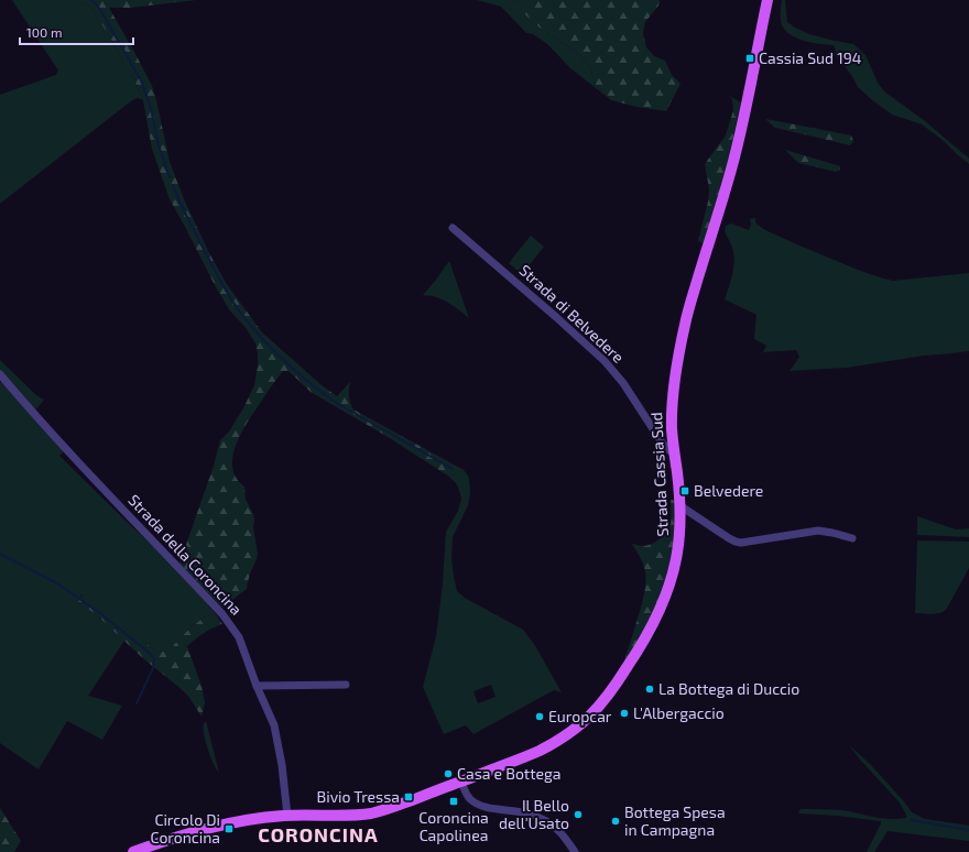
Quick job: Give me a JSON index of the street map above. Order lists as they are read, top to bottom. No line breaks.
{"streets":{"main road":["Strada Cassia Sud"],"street":["Strada di Belvedere","Strada della Coroncina"]},"crossings":[["Strada di Belvedere","Strada Cassia Sud"],["Strada Cassia Sud","Strada della Coroncina"]],"districts":["CORONCINA"],"places":{"transit":["Cassia Sud 194","Belvedere","Bivio Tressa","Coroncina Capolinea","Circolo Di Coroncina"],"other":["La Bottega di Duccio","L'Albergaccio","Europcar","Casa e Bottega","Il Bello dell'Usato","Bottega Spesa in Campagna"]},"scale_bar":"100 m"}
